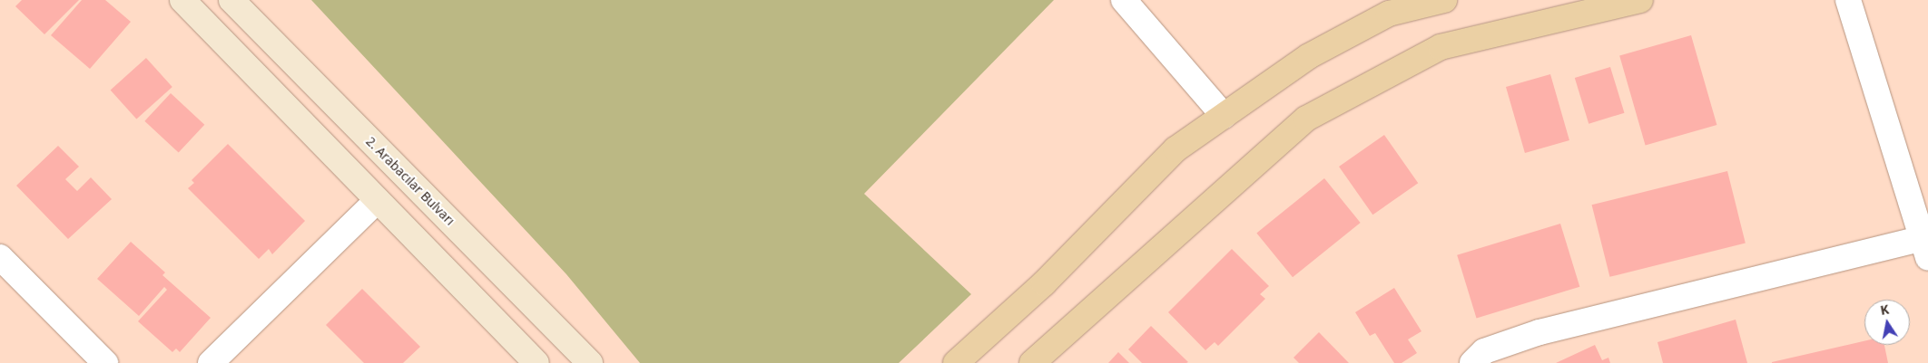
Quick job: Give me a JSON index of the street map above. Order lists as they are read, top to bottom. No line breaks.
{"streets":{"main road":["2. Arabacılar Bulvarı"]},"north":"top"}
